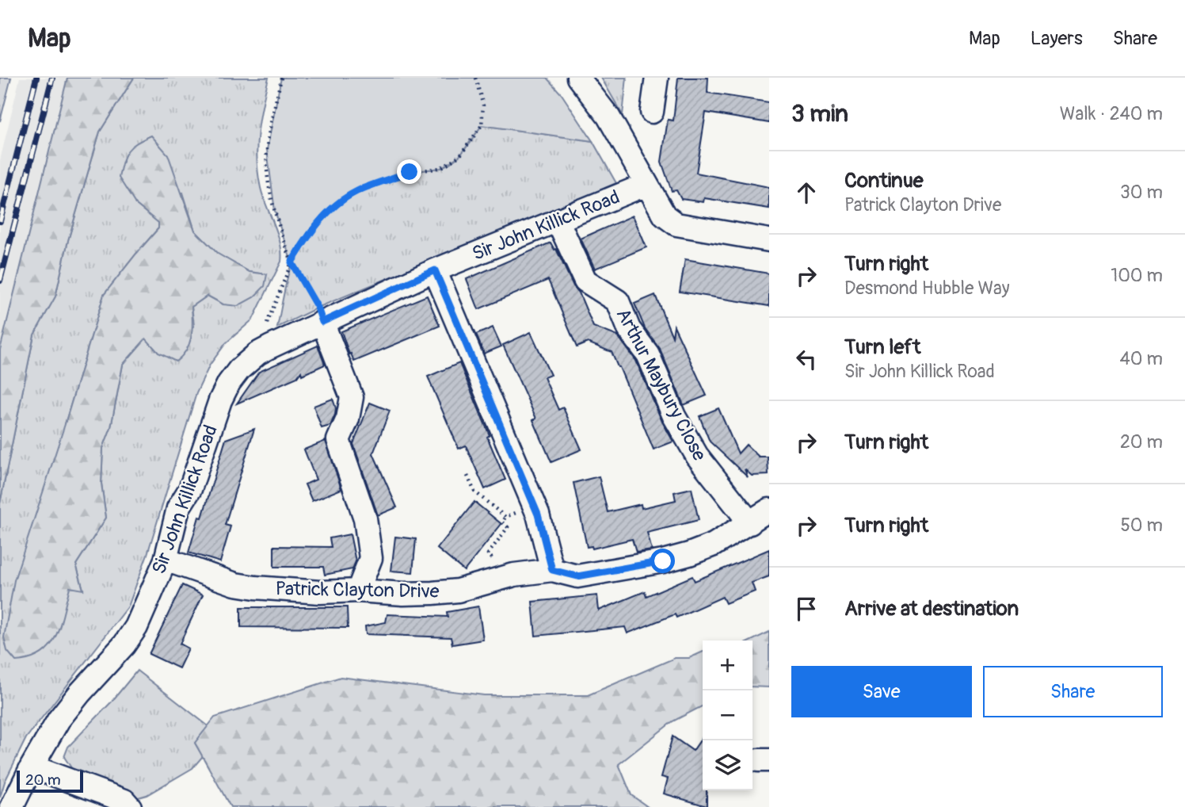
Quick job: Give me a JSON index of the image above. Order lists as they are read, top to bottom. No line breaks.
{"streets":{"street":["Sir John Killick Road","Arthur Maybury Close","Patrick Clayton Drive"]},"crossings":[["Sir John Killick Road","Arthur Maybury Close"],["Sir John Killick Road","Patrick Clayton Drive"],["Arthur Maybury Close","Patrick Clayton Drive"]],"scale_bar":"20 m","page":{"header":"Map","nav":["Map","Layers","Share"],"heading":["3 min","Walk · 240 m"],"list":[["Continue","Patrick Clayton Drive","30 m"],["Turn right","Desmond Hubble Way","100 m"],["Turn left","Sir John Killick Road","40 m"],["Turn right","20 m"],["Turn right","50 m"],"Arrive at destination"],"map_buttons":["+","−"],"buttons":["Save","Share"],"scale":"20 m"}}
